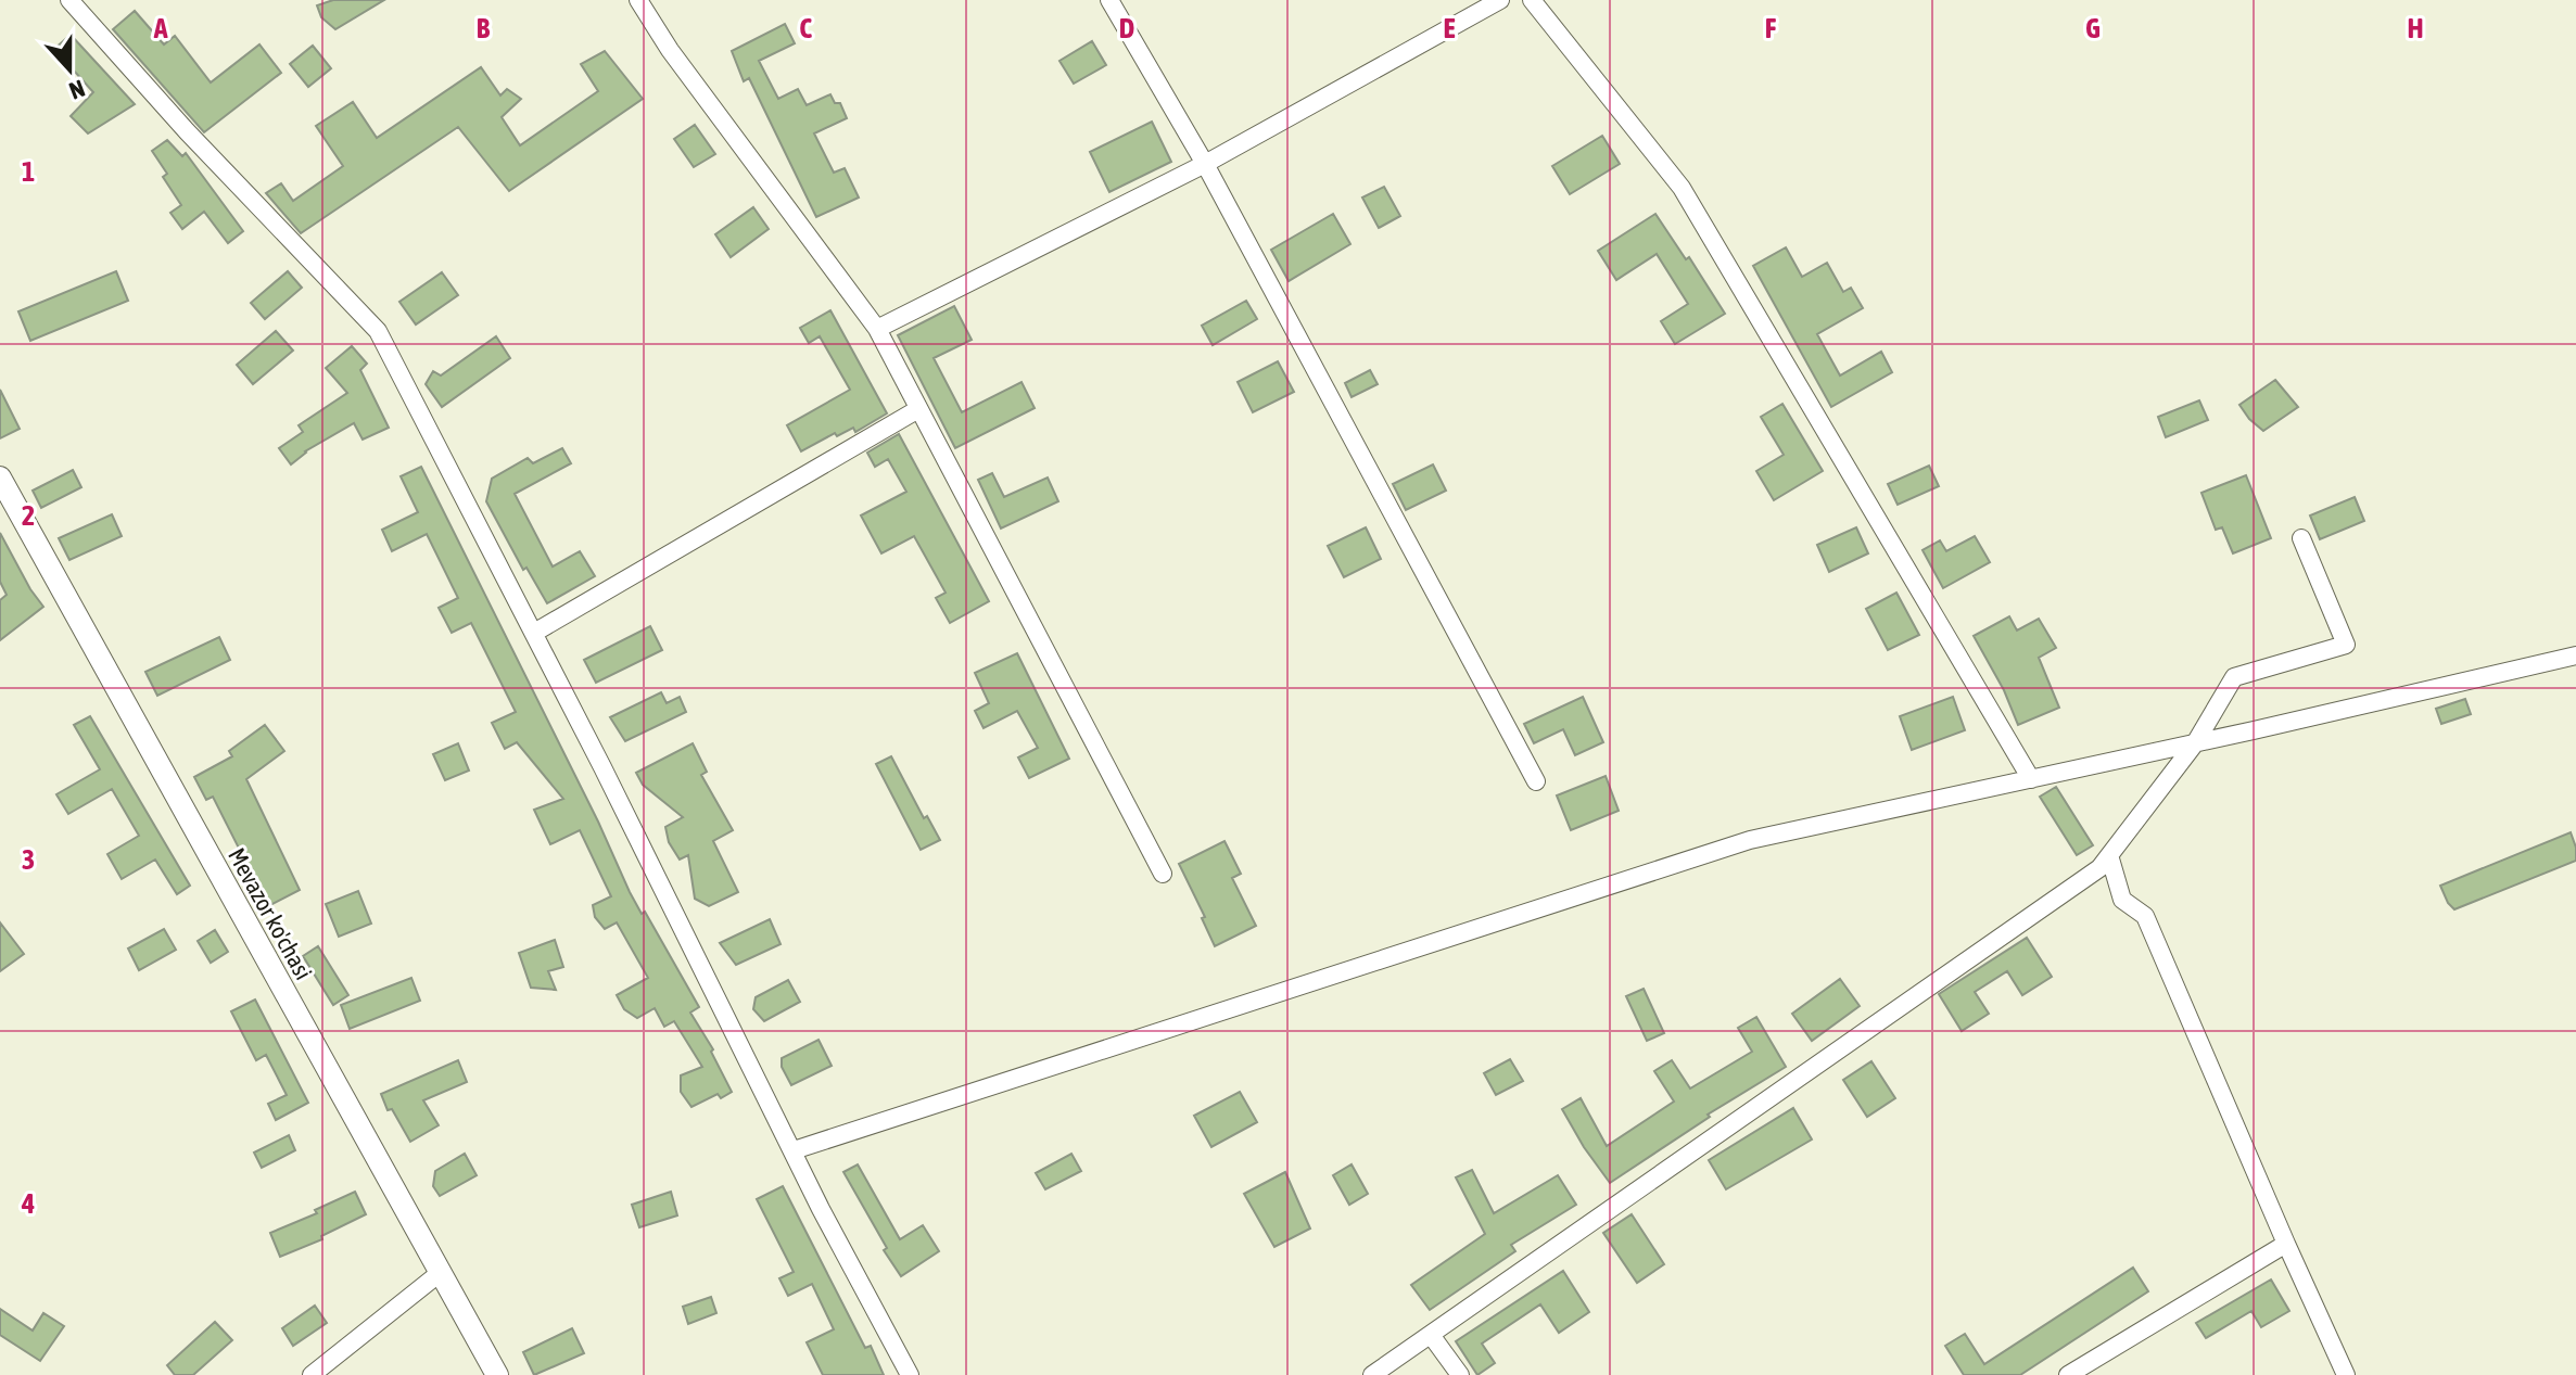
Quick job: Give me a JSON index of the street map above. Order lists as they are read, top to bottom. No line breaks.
{"streets":{"street":["Mevazor ko'chasi"]},"north":"bottom","grid":{"columns":["A","B","C","D","E","F","G","H"],"rows":["1","2","3","4"]}}
